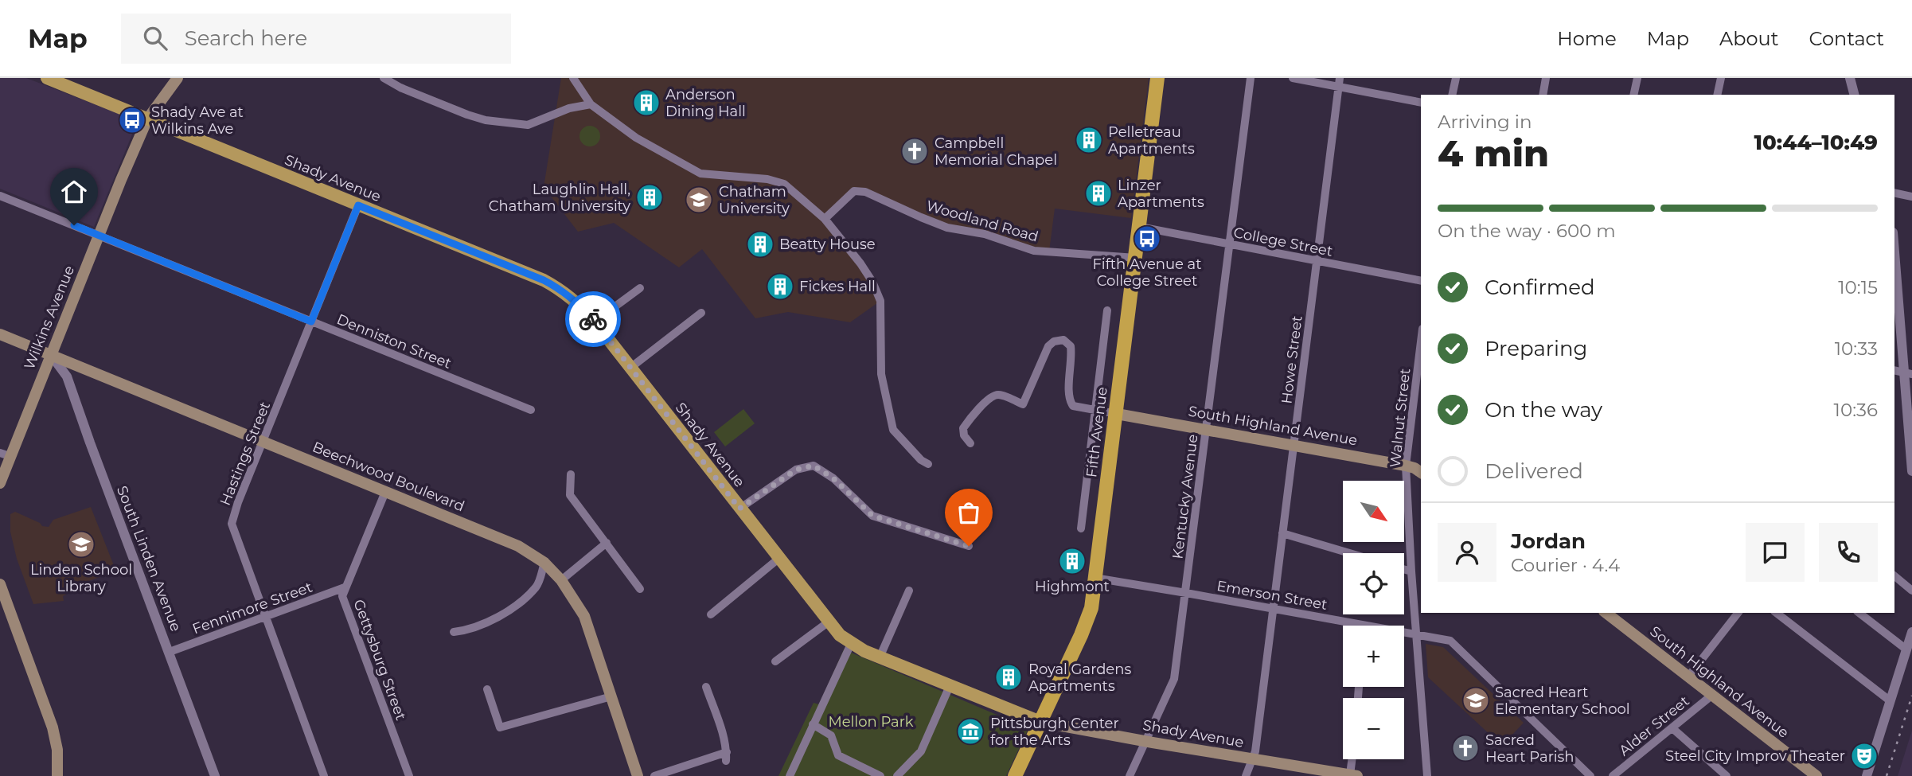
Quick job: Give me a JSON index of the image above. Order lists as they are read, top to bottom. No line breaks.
{"streets":{"highway":["Fifth Avenue"],"main road":["Shady Avenue","Wilkins Avenue","South Highland Avenue","Beechwood Boulevard"],"street":["Woodland Road","College Street","Denniston Street","Howe Street","Walnut Street","Hastings Street","Kentucky Avenue","South Linden Avenue","Emerson Street","Fennimore Street","Gettysburg Street","Alder Street"]},"crossings":[["Shady Avenue","Wilkins Avenue"],["Shady Avenue","Howe Street"],["Shady Avenue","Fifth Avenue"],["Shady Avenue","Hastings Street"],["Shady Avenue","Kentucky Avenue"],["Woodland Road","Fifth Avenue"],["College Street","Howe Street"],["College Street","Fifth Avenue"],["College Street","Kentucky Avenue"],["Wilkins Avenue","Denniston Street"],["Wilkins Avenue","Beechwood Boulevard"],["Wilkins Avenue","South Linden Avenue"],["Denniston Street","Hastings Street"],["Howe Street","South Highland Avenue"],["Howe Street","Emerson Street"],["Walnut Street","South Highland Avenue"],["Walnut Street","Emerson Street"],["South Highland Avenue","Fifth Avenue"],["South Highland Avenue","Kentucky Avenue"],["South Highland Avenue","Alder Street"],["Fifth Avenue","Emerson Street"],["Hastings Street","Beechwood Boulevard"],["Hastings Street","Fennimore Street"],["Beechwood Boulevard","South Linden Avenue"],["Beechwood Boulevard","Gettysburg Street"],["Kentucky Avenue","Emerson Street"],["South Linden Avenue","Fennimore Street"],["Fennimore Street","Gettysburg Street"]],"parks":["Mellon Park"],"places":{"building":["Anderson Dining Hall","Pelletreau Apartments","Linzer Apartments","Laughlin Hall, Chatham University","Beatty House","Fickes Hall","Highmont","Royal Gardens Apartments"],"bus stop":["Shady Ave at Wilkins Ave","Fifth Avenue at College Street"],"church":["Campbell Memorial Chapel","Sacred Heart Parish"],"school or university":["Chatham University","Linden School Library","Sacred Heart Elementary School"],"museum":["Pittsburgh Center for the Arts"],"theatre":["Steel City Improv Theater"]},"north":"bottom right","page":{"header":"Map","search":"Search here","nav":["Home","Map","About","Contact"],"heading":["4 min","Arriving in","10:44–10:49"],"panel":["Jordan","Courier · 4.4"],"bar":"On the way · 600 m","list":[["Confirmed","10:15"],["Preparing","10:33"],["On the way","10:36"],"Delivered"],"map_buttons":["+","−"]}}
